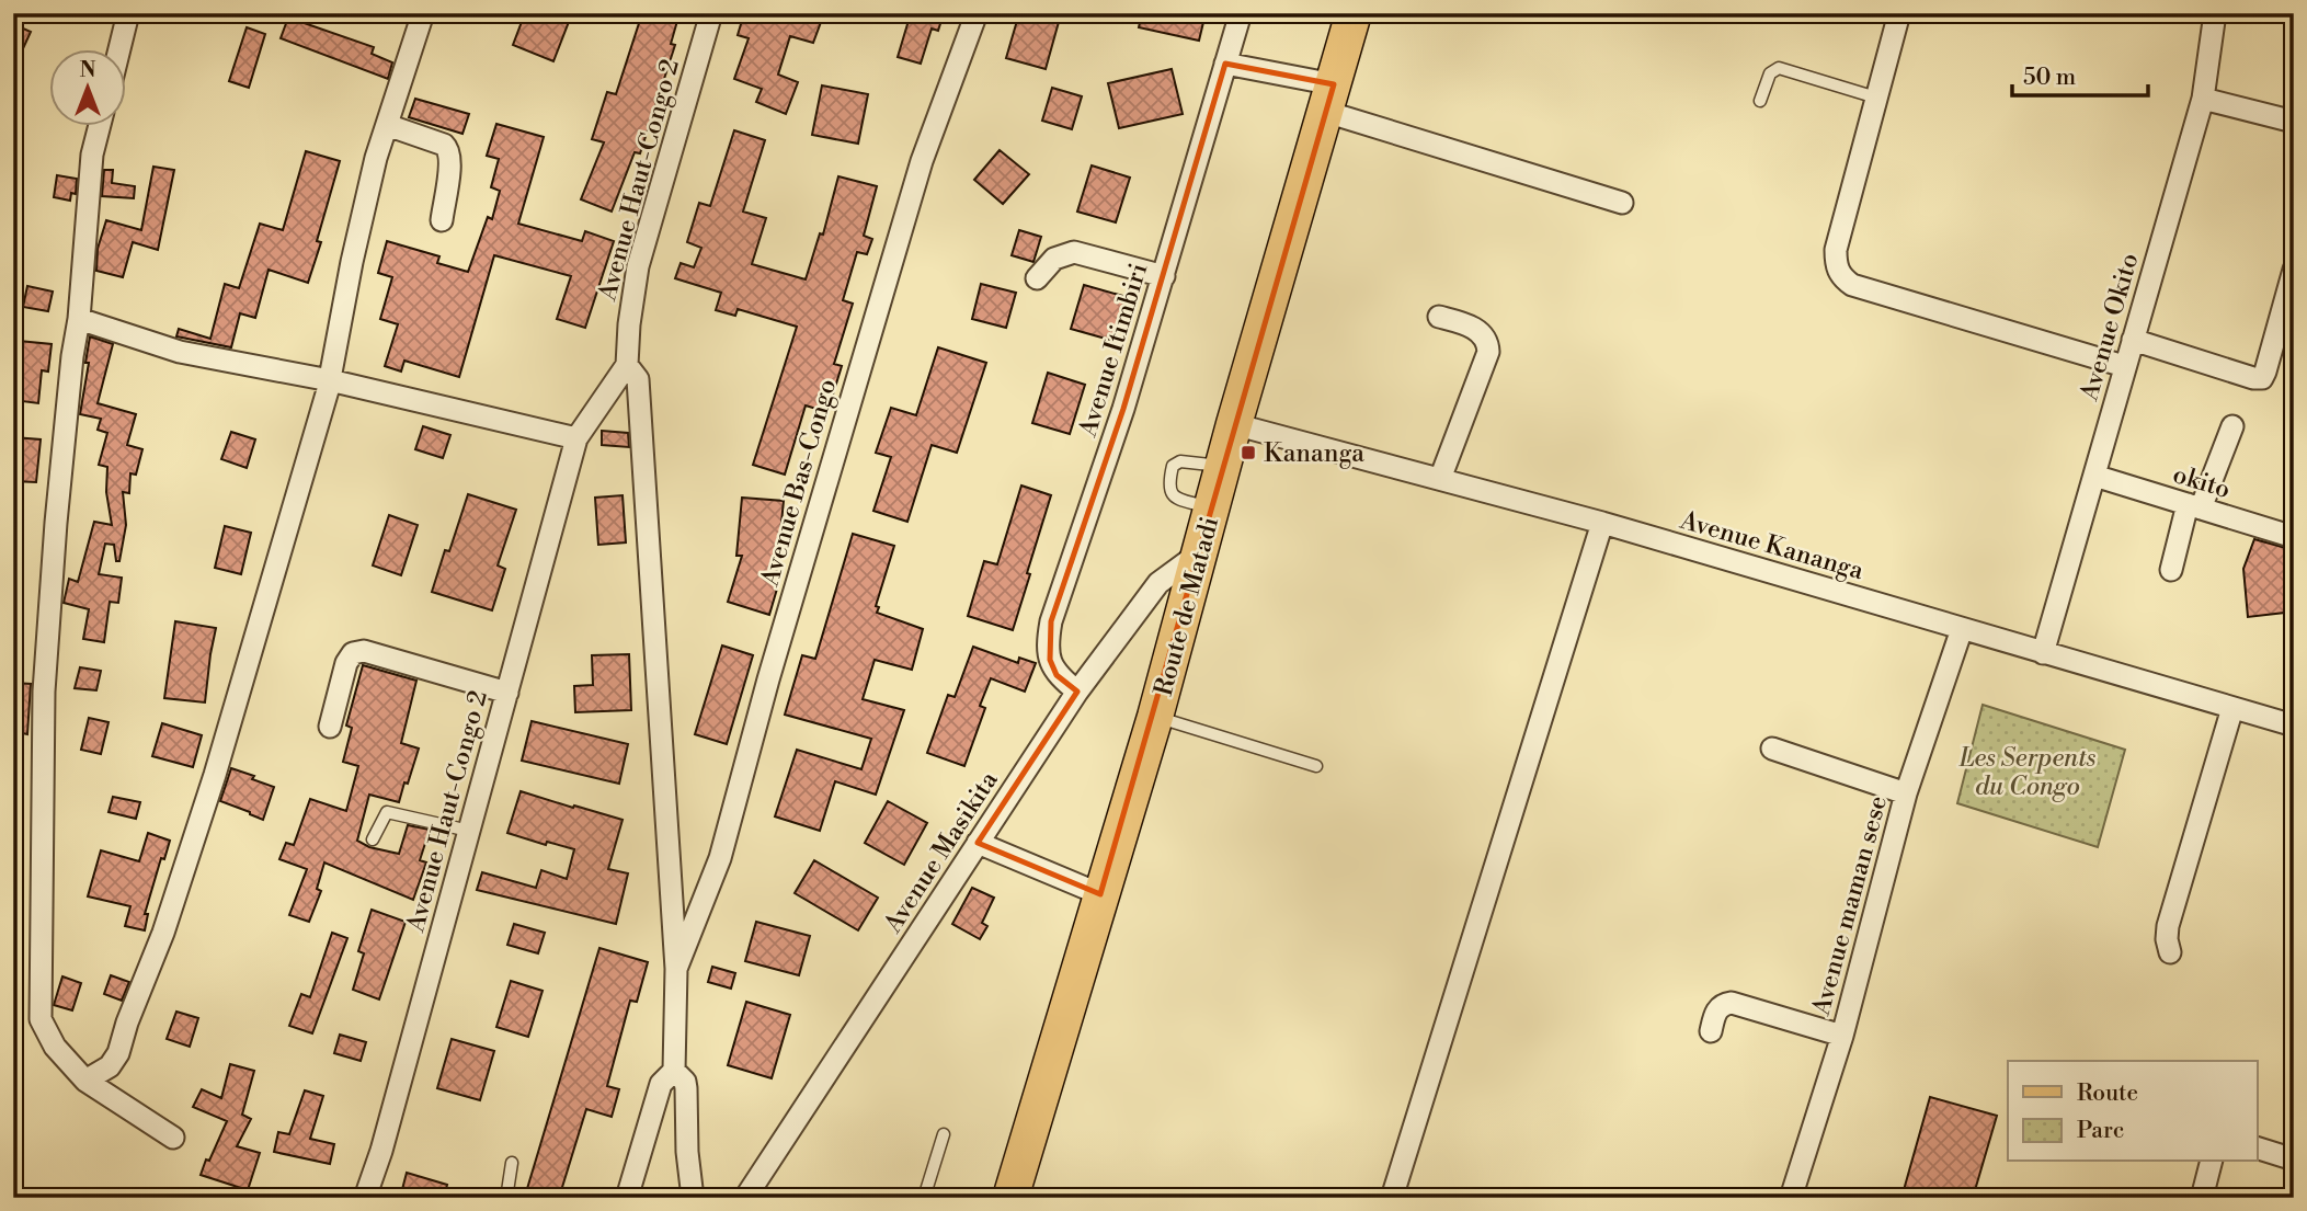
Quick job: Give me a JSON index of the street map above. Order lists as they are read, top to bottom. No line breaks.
{"streets":{"main road":["Route de Matadi"],"street":["Avenue Haut-Congo 2","Avenue Okito","Avenue Itimbiri","okito","Avenue Bas-Congo","Avenue Kananga","Avenue Masikita","Avenue maman sese"]},"crossings":[["Avenue Okito","okito"],["Avenue Okito","Avenue Kananga"],["Avenue Itimbiri","Avenue Masikita"],["Avenue Kananga","Route de Matadi"],["Avenue Kananga","Avenue maman sese"],["Route de Matadi","Avenue Masikita"]],"parks":["Les Serpents du Congo"],"places":{"transit":["Kananga"]},"legend":["Route","Parc"],"scale_bar":"50 m","north":"top"}
